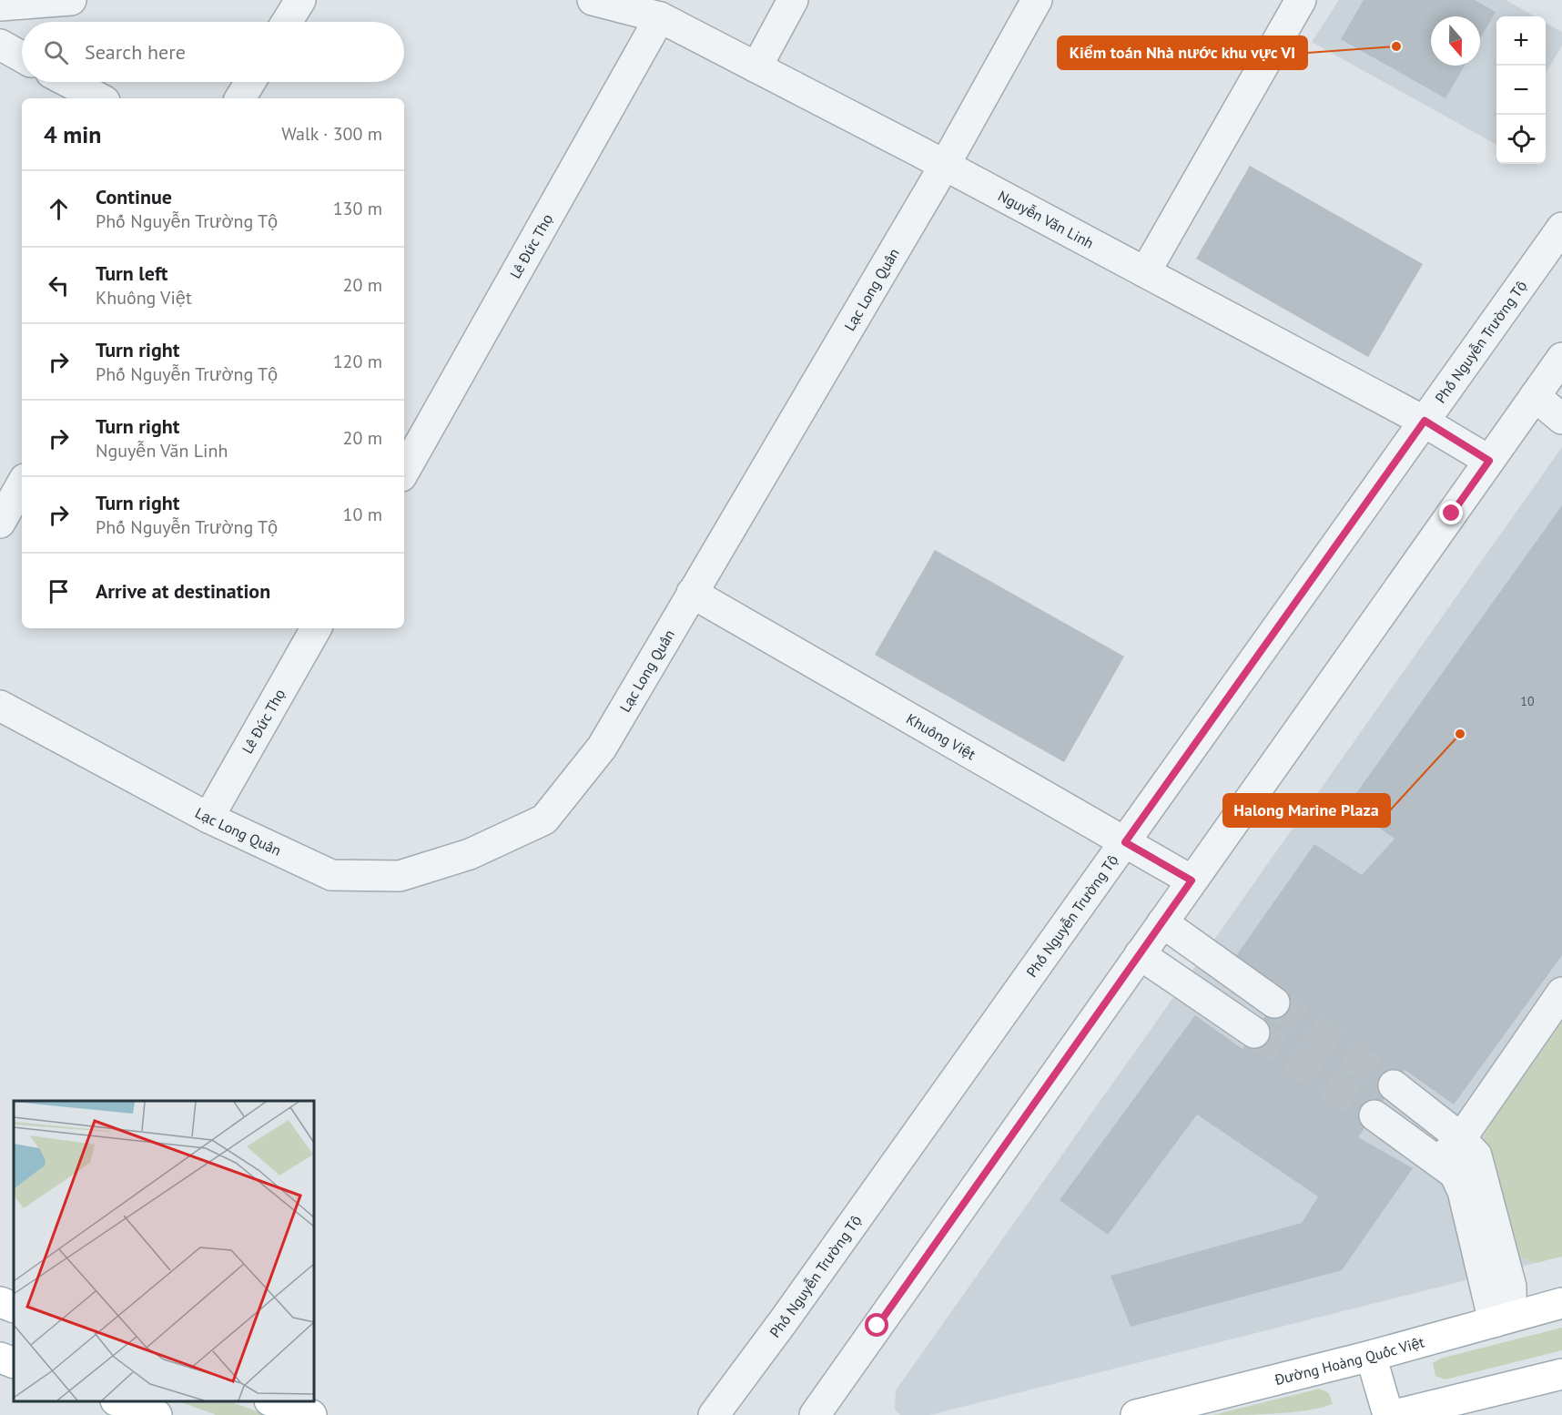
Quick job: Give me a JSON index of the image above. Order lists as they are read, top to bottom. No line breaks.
{"streets":{"main road":["Đường Hoàng Quốc Việt"],"street":["Nguyễn Văn Linh","Lê Đức Thọ","Lạc Long Quân","Phố Nguyễn Trường Tộ","Khuông Việt"]},"crossings":[["Nguyễn Văn Linh","Lê Đức Thọ"],["Nguyễn Văn Linh","Lạc Long Quân"],["Nguyễn Văn Linh","Phố Nguyễn Trường Tộ"],["Lê Đức Thọ","Lạc Long Quân"],["Lạc Long Quân","Khuông Việt"],["Phố Nguyễn Trường Tộ","Khuông Việt"]],"places":["Kiểm toán Nhà nước khu vực VI","Halong Marine Plaza"],"house_numbers":["10"],"north":"bottom","page":{"map_buttons":["+","−"],"search":"Search here","heading":["4 min","Walk · 300 m"],"list":[["Continue","Phố Nguyễn Trường Tộ","130 m"],["Turn left","Khuông Việt","20 m"],["Turn right","Phố Nguyễn Trường Tộ","120 m"],["Turn right","Nguyễn Văn Linh","20 m"],["Turn right","Phố Nguyễn Trường Tộ","10 m"],"Arrive at destination"]}}
